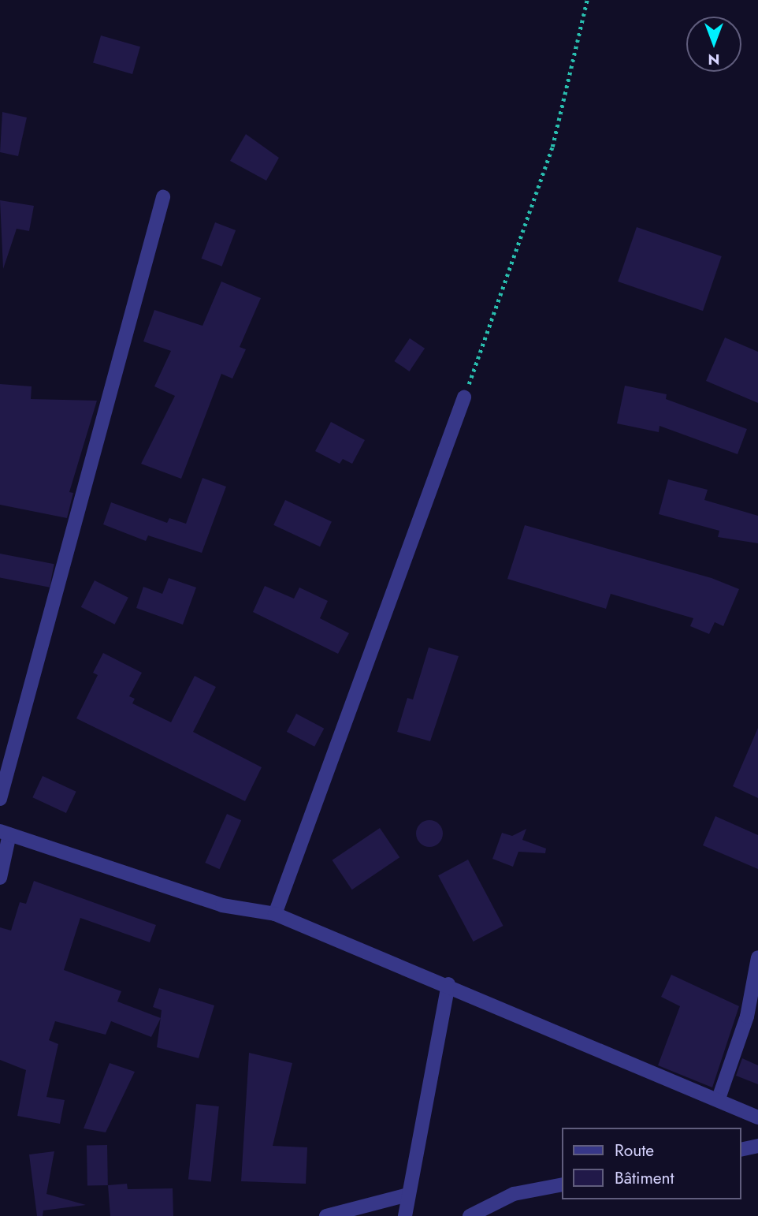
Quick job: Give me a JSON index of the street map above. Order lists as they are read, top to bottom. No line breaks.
{"legend":["Route","Bâtiment"],"north":"bottom"}
